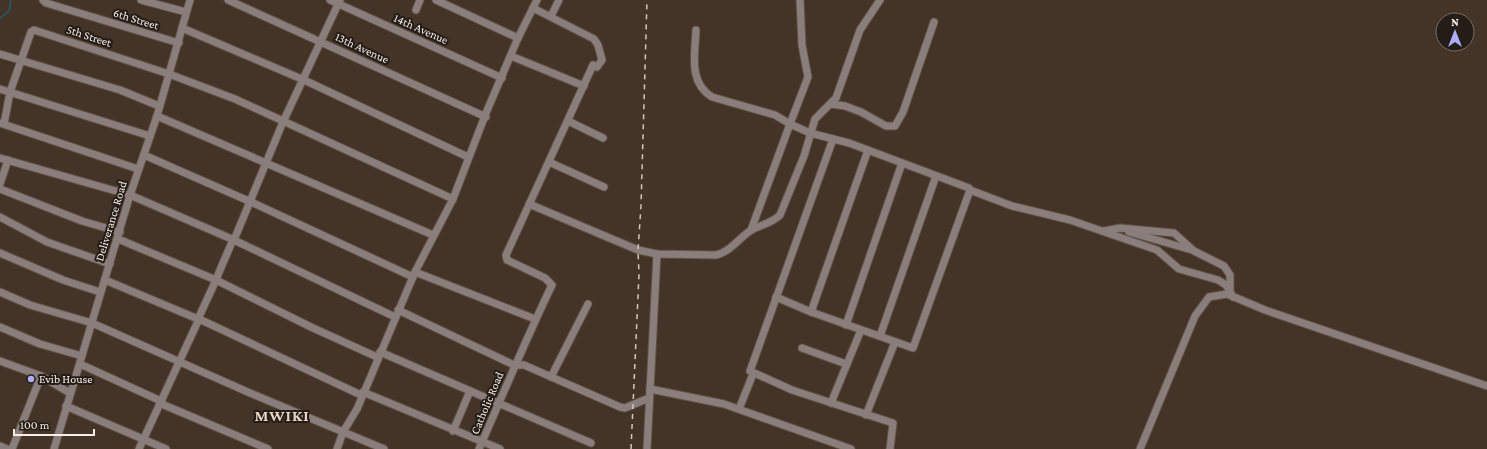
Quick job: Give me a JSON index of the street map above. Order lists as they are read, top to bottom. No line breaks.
{"streets":{"street":["6th Street","14th Avenue","5th Street","13th Avenue","Deliverance Road","Catholic Road"]},"crossings":[["6th Street","Deliverance Road"],["5th Street","Deliverance Road"]],"districts":["MWIKI"],"places":["Evib House"],"scale_bar":"100 m","north":"top"}
